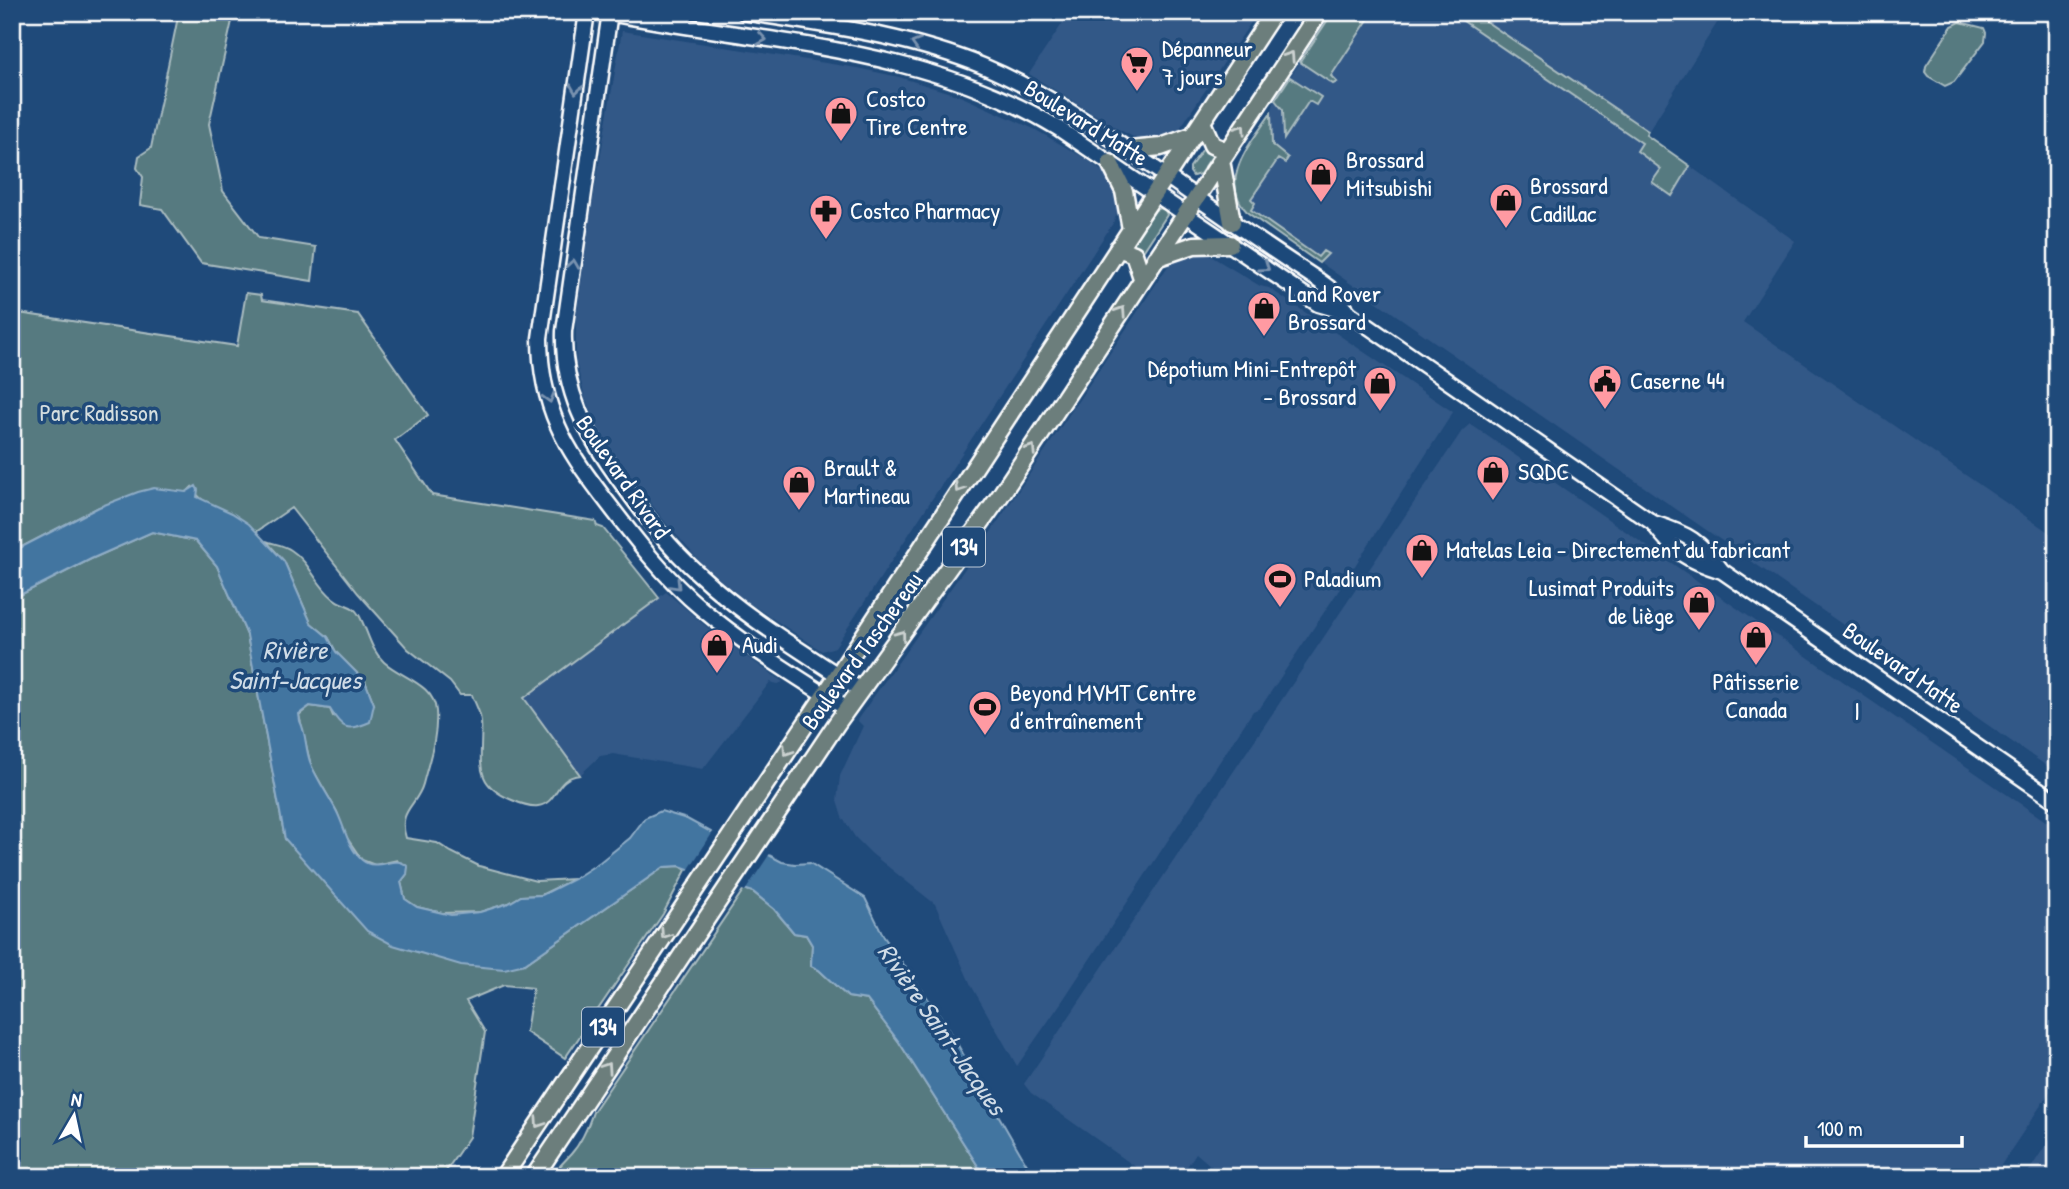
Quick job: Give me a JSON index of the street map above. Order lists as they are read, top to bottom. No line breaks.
{"streets":{"main road":["Boulevard Matte","Boulevard Rivard","134","Boulevard Taschereau"]},"crossings":[["Boulevard Matte","Boulevard Rivard"],["Boulevard Matte","Boulevard Taschereau"],["Boulevard Rivard","Boulevard Taschereau"]],"districts":["I"],"water":["Rivière Saint-Jacques"],"parks":["Parc Radisson"],"places":{"supermarket":["Dépanneur 7 jours"],"shop":["Costco Tire Centre","Brossard Mitsubishi","Brossard Cadillac","Land Rover Brossard","Dépotium Mini-Entrepôt - Brossard","SQDC","Brault & Martineau","Matelas Leia - Directement du fabricant","Lusimat Produits de liège","Pâtisserie Canada","Audi"],"pharmacy":["Costco Pharmacy"],"public building":["Caserne 44"],"sports":["Paladium","Beyond MVMT Centre d’entraînement"]},"scale_bar":"100 m","north":"top"}
